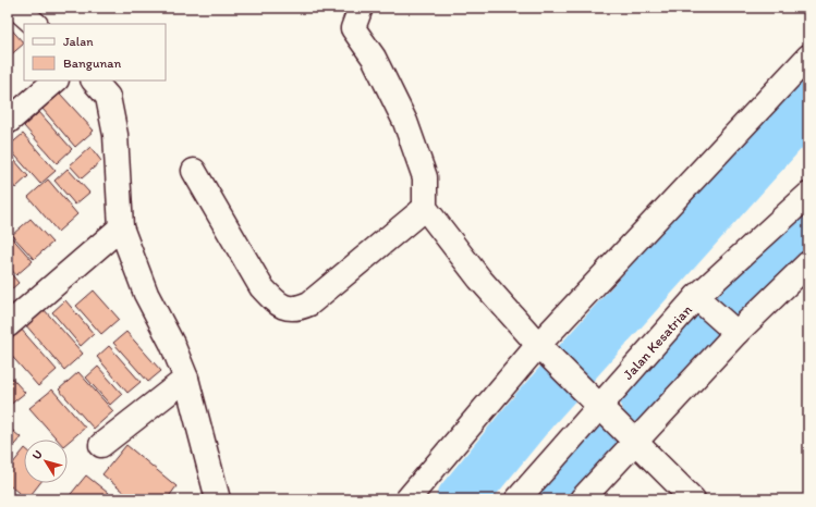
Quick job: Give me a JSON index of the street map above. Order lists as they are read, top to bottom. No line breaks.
{"streets":{"street":["Jalan Kesatrian"]},"legend":["Jalan","Bangunan"],"north":"top left"}
